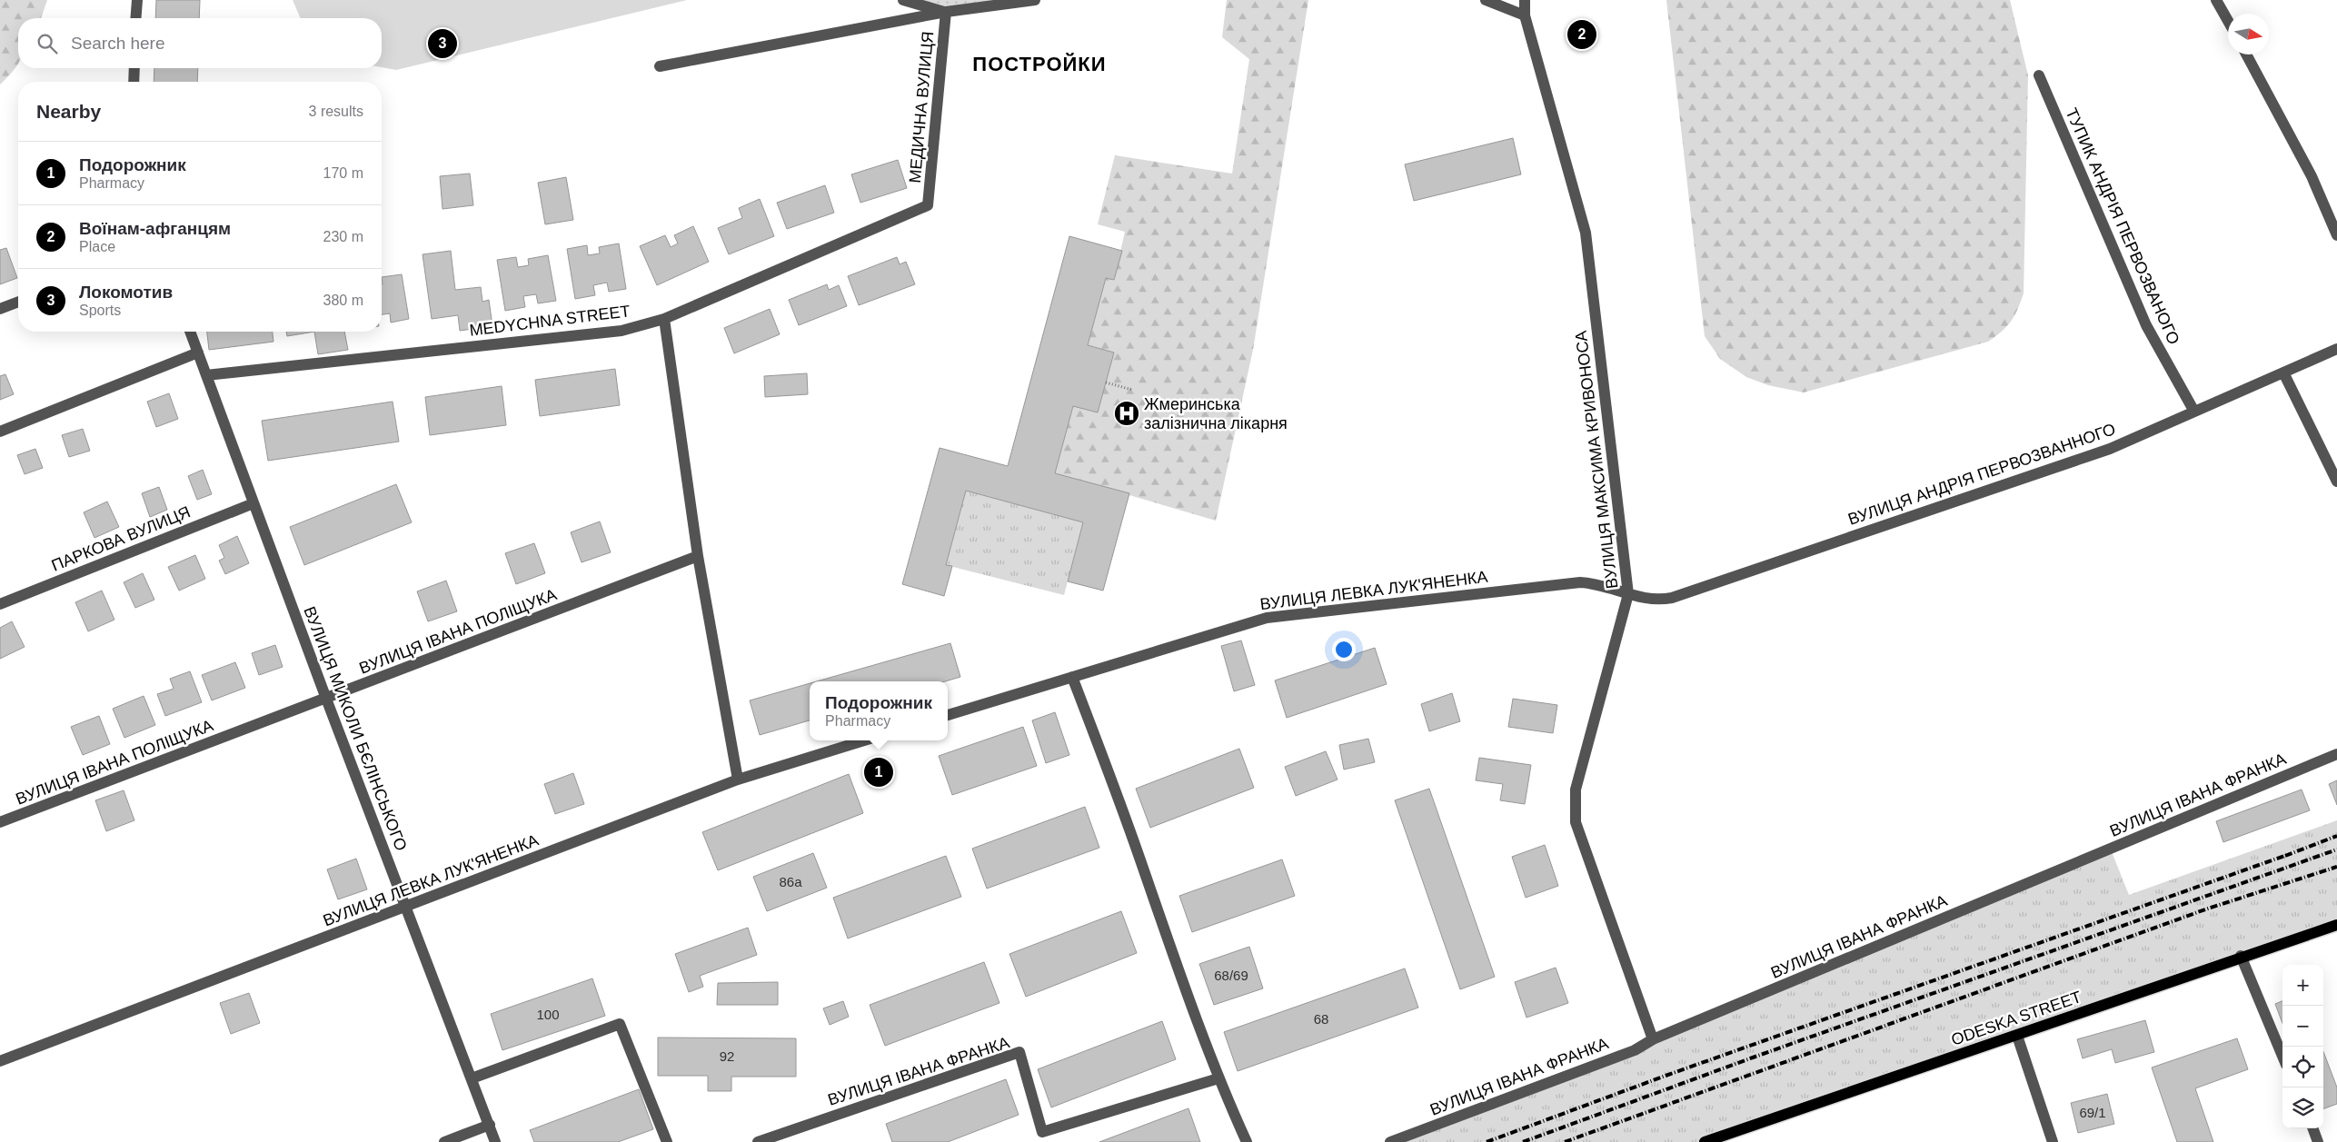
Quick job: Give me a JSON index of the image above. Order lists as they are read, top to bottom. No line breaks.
{"streets":{"main road":["ODESKA STREET"],"street":["ТУПИК АНДРІЯ ПЕРВОЗВАНОГО","MEDYCHNA STREET","ВУЛИЦЯ МАКСИМА КРИВОНОСА","ВУЛИЦЯ АНДРІЯ ПЕРВОЗВАННОГО","ПАРКОВА ВУЛИЦЯ","ВУЛИЦЯ ЛЕВКА ЛУК'ЯНЕНКА","ВУЛИЦЯ ІВАНА ПОЛІЩУКА","ВУЛИЦЯ МИКОЛИ БЄЛІНСЬКОГО","ВУЛИЦЯ ІВАНА ФРАНКА"]},"crossings":[["ТУПИК АНДРІЯ ПЕРВОЗВАНОГО","ВУЛИЦЯ АНДРІЯ ПЕРВОЗВАННОГО"],["MEDYCHNA STREET","ВУЛИЦЯ МИКОЛИ БЄЛІНСЬКОГО"],["ВУЛИЦЯ МАКСИМА КРИВОНОСА","ВУЛИЦЯ АНДРІЯ ПЕРВОЗВАННОГО"],["ВУЛИЦЯ МАКСИМА КРИВОНОСА","ВУЛИЦЯ ЛЕВКА ЛУК'ЯНЕНКА"],["ВУЛИЦЯ МАКСИМА КРИВОНОСА","ВУЛИЦЯ ІВАНА ФРАНКА"],["ВУЛИЦЯ АНДРІЯ ПЕРВОЗВАННОГО","ВУЛИЦЯ ЛЕВКА ЛУК'ЯНЕНКА"],["ПАРКОВА ВУЛИЦЯ","ВУЛИЦЯ МИКОЛИ БЄЛІНСЬКОГО"],["ВУЛИЦЯ ЛЕВКА ЛУК'ЯНЕНКА","ВУЛИЦЯ МИКОЛИ БЄЛІНСЬКОГО"],["ВУЛИЦЯ ІВАНА ПОЛІЩУКА","ВУЛИЦЯ МИКОЛИ БЄЛІНСЬКОГО"]],"districts":["ПОСТРОЙКИ"],"places":{"hospital":["Жмеринська залізнична лікарня"]},"house_numbers":["86а","68/69","100","68","92","69/1"],"north":"right","page":{"pins":["2","3","1"],"search":"Search here","heading":["Nearby","3 results"],"list":[{"mark":"1","name":"Подорожник","note":"Pharmacy","value":"170 m"},{"mark":"2","name":"Воїнам-афганцям","note":"Place","value":"230 m"},{"mark":"3","name":"Локомотив","note":"Sports","value":"380 m"}],"popup":["Подорожник","Pharmacy"],"map_buttons":["+","−"]}}
